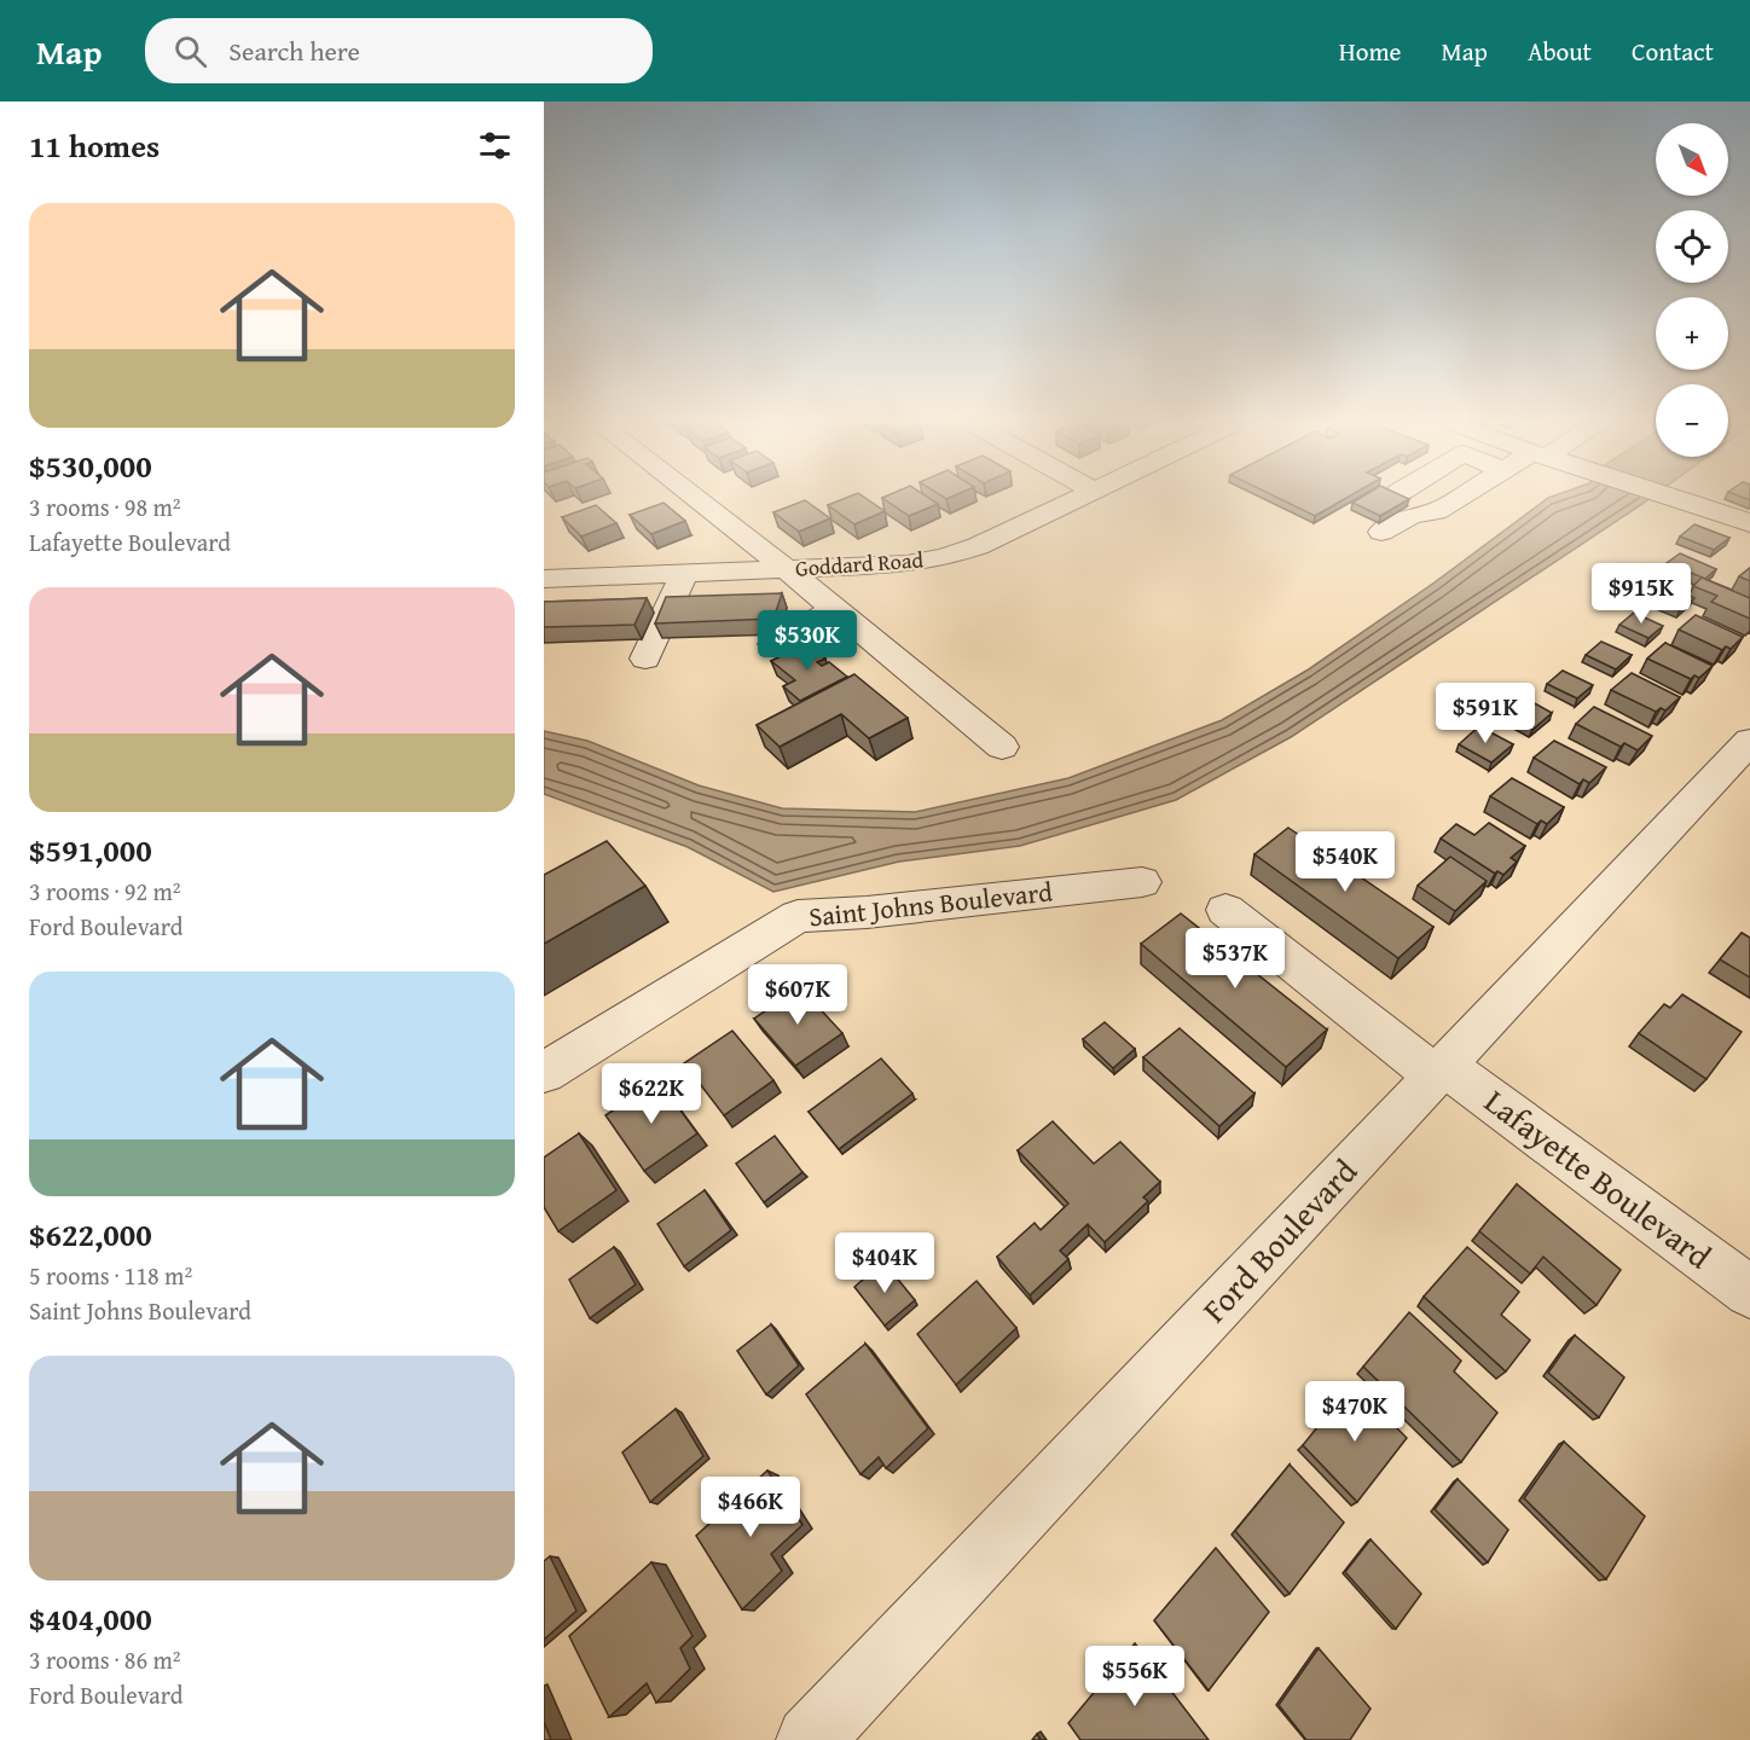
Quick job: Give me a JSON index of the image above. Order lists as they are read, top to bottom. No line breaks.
{"streets":{"street":["Goddard Road","Saint Johns Boulevard","Lafayette Boulevard","Ford Boulevard"]},"crossings":[["Lafayette Boulevard","Ford Boulevard"]],"north":"bottom right","page":{"header":"Map","search":"Search here","nav":["Home","Map","About","Contact"],"heading":"11 homes","map_buttons":["+","−"],"list":[{"name":"$530,000","note":"3 rooms · 98 m² · Lafayette Boulevard"},{"name":"$591,000","note":"3 rooms · 92 m² · Ford Boulevard"},{"name":"$622,000","note":"5 rooms · 118 m² · Saint Johns Boulevard"},{"name":"$404,000","note":"3 rooms · 86 m² · Ford Boulevard"}],"price":["$915K","$530K","$591K","$540K","$537K","$607K","$622K","$404K","$470K","$466K","$556K"]}}
